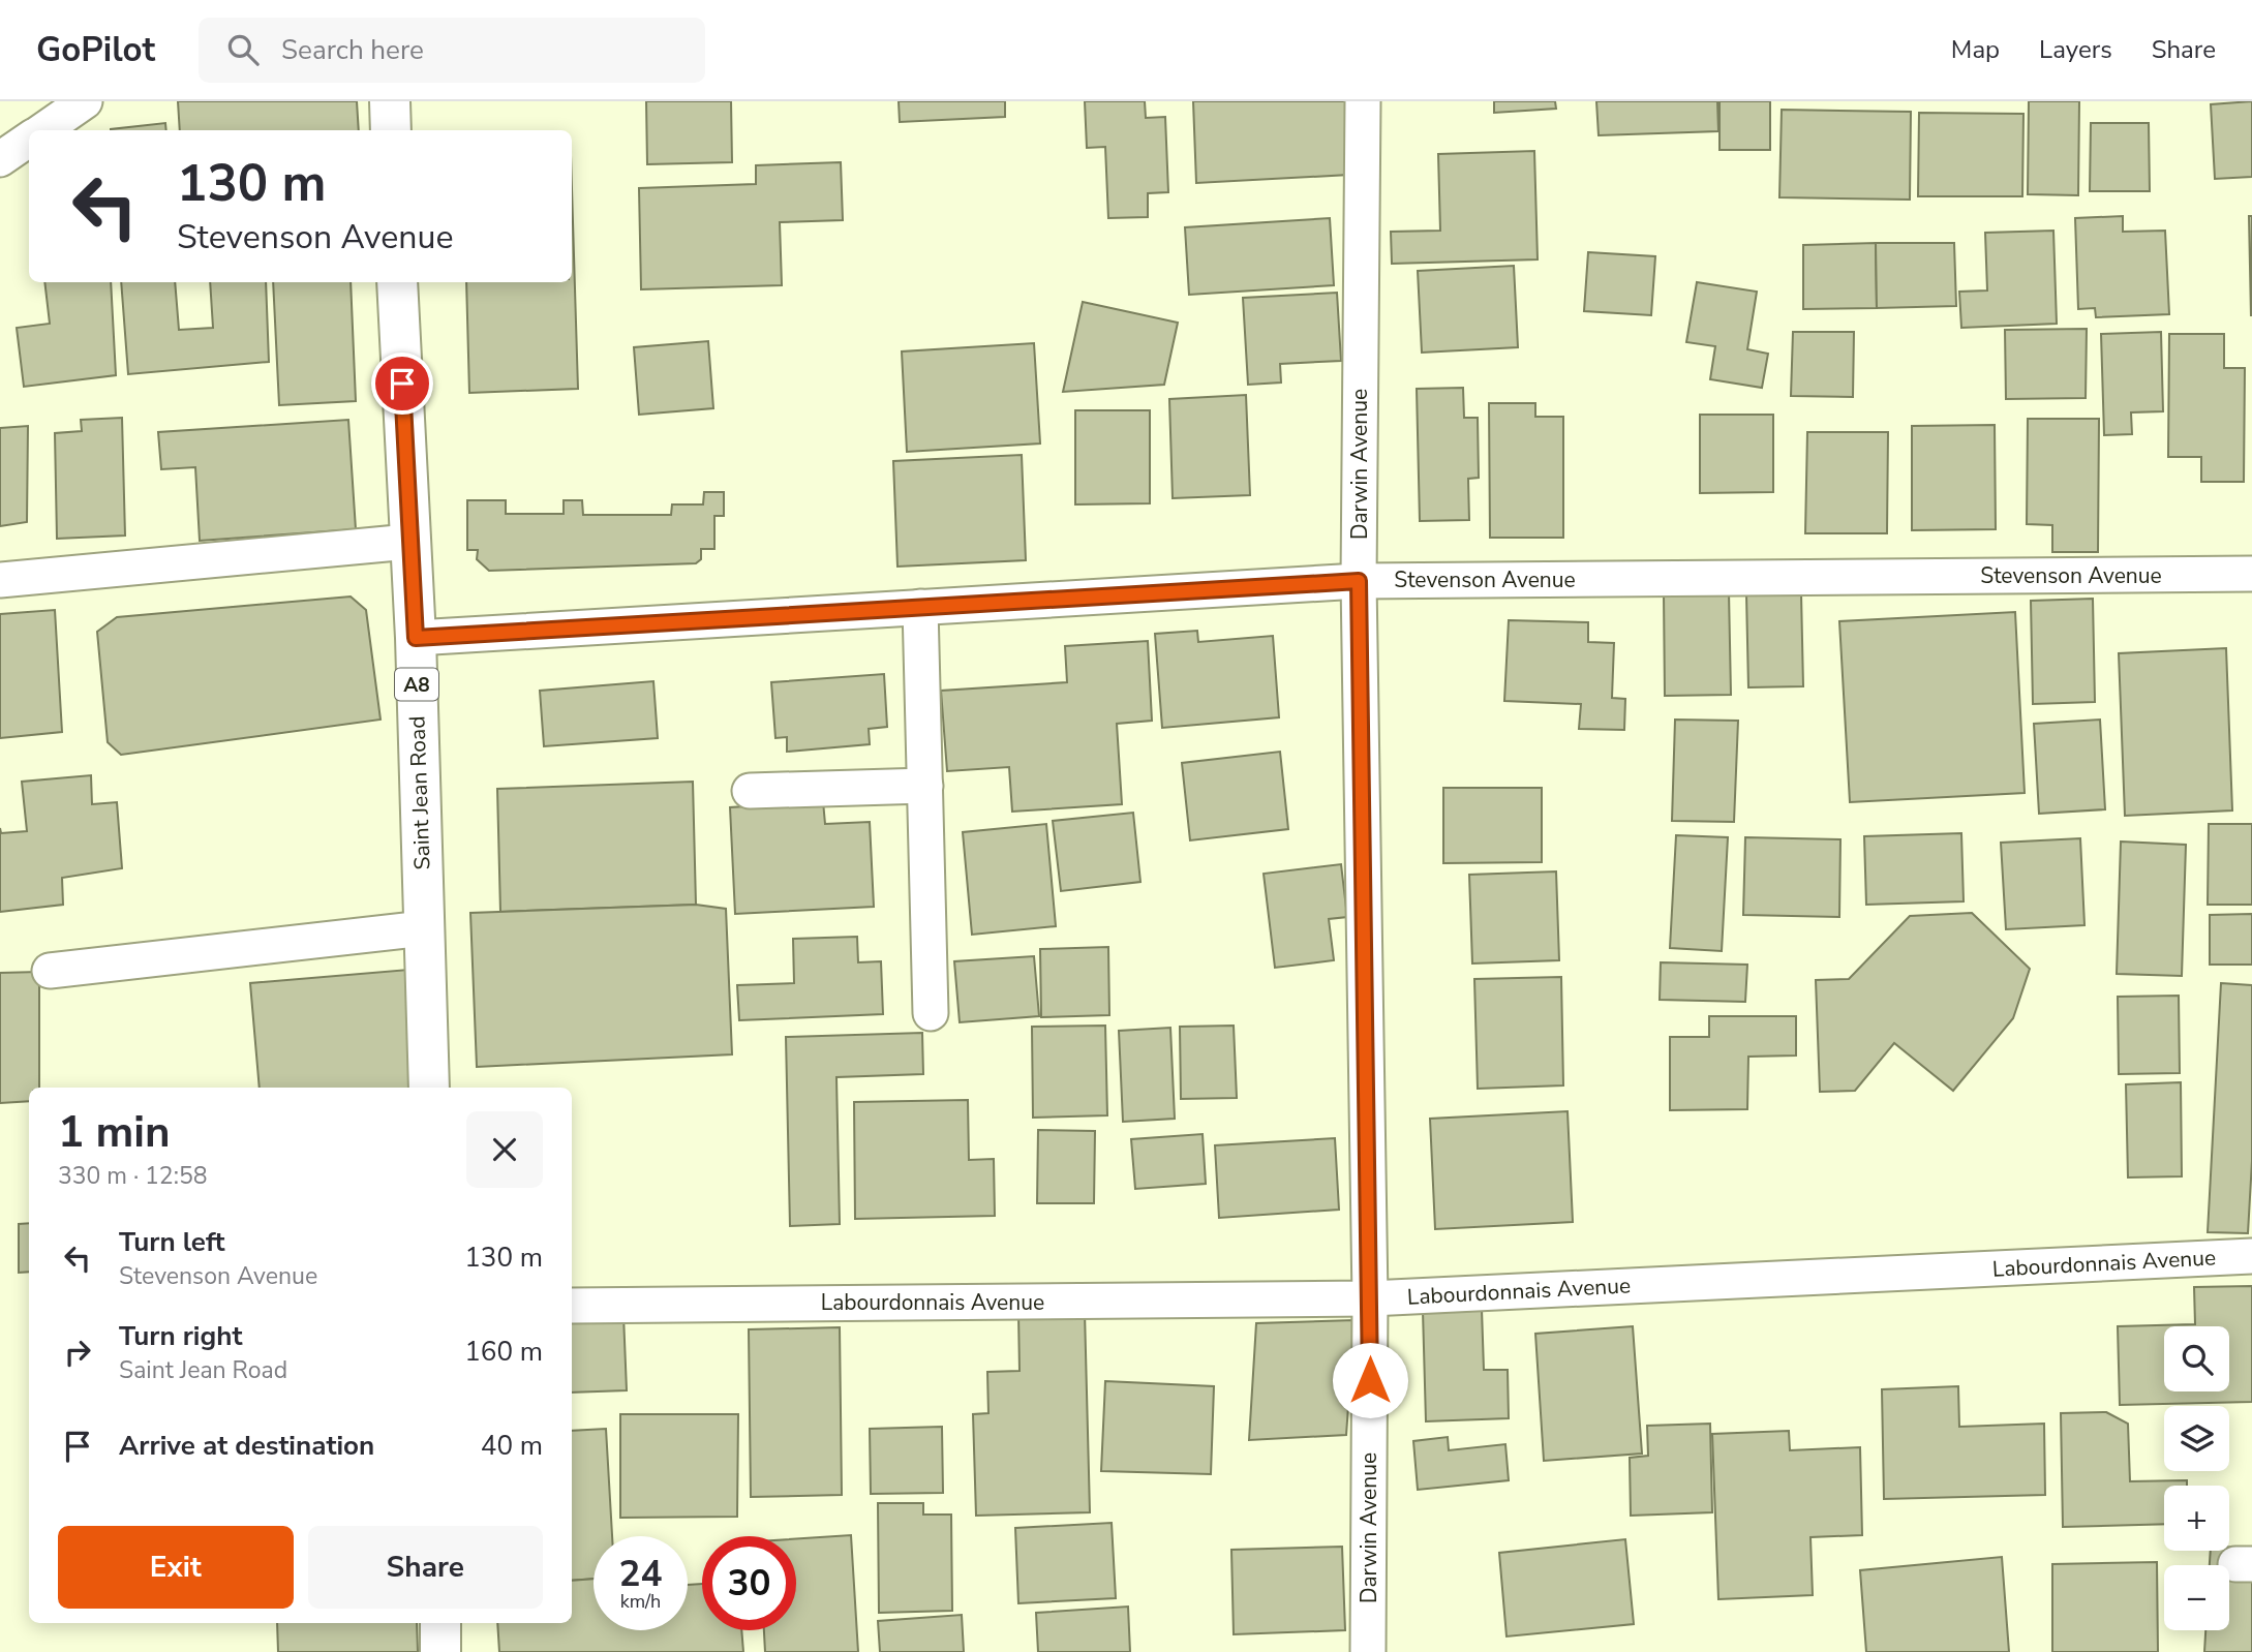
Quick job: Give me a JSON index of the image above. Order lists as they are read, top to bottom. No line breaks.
{"streets":{"main road":["A8","Saint Jean Road"],"street":["Darwin Avenue","Stevenson Avenue","Labourdonnais Avenue"]},"crossings":[["Darwin Avenue","Stevenson Avenue"],["Darwin Avenue","Labourdonnais Avenue"],["Stevenson Avenue","Saint Jean Road"]],"page":{"header":"GoPilot","search":"Search here","nav":["Map","Layers","Share"],"turn":["130 m","Stevenson Avenue"],"heading":["1 min","330 m · 12:58"],"list":[{"name":"Turn left","note":"Stevenson Avenue","value":"130 m"},{"name":"Turn right","note":"Saint Jean Road","value":"160 m"},{"name":"Arrive at destination","value":"40 m"}],"map_buttons":["+","−"],"buttons":["Exit","Share"],"speed":"24 km/h","limit":"30"}}
